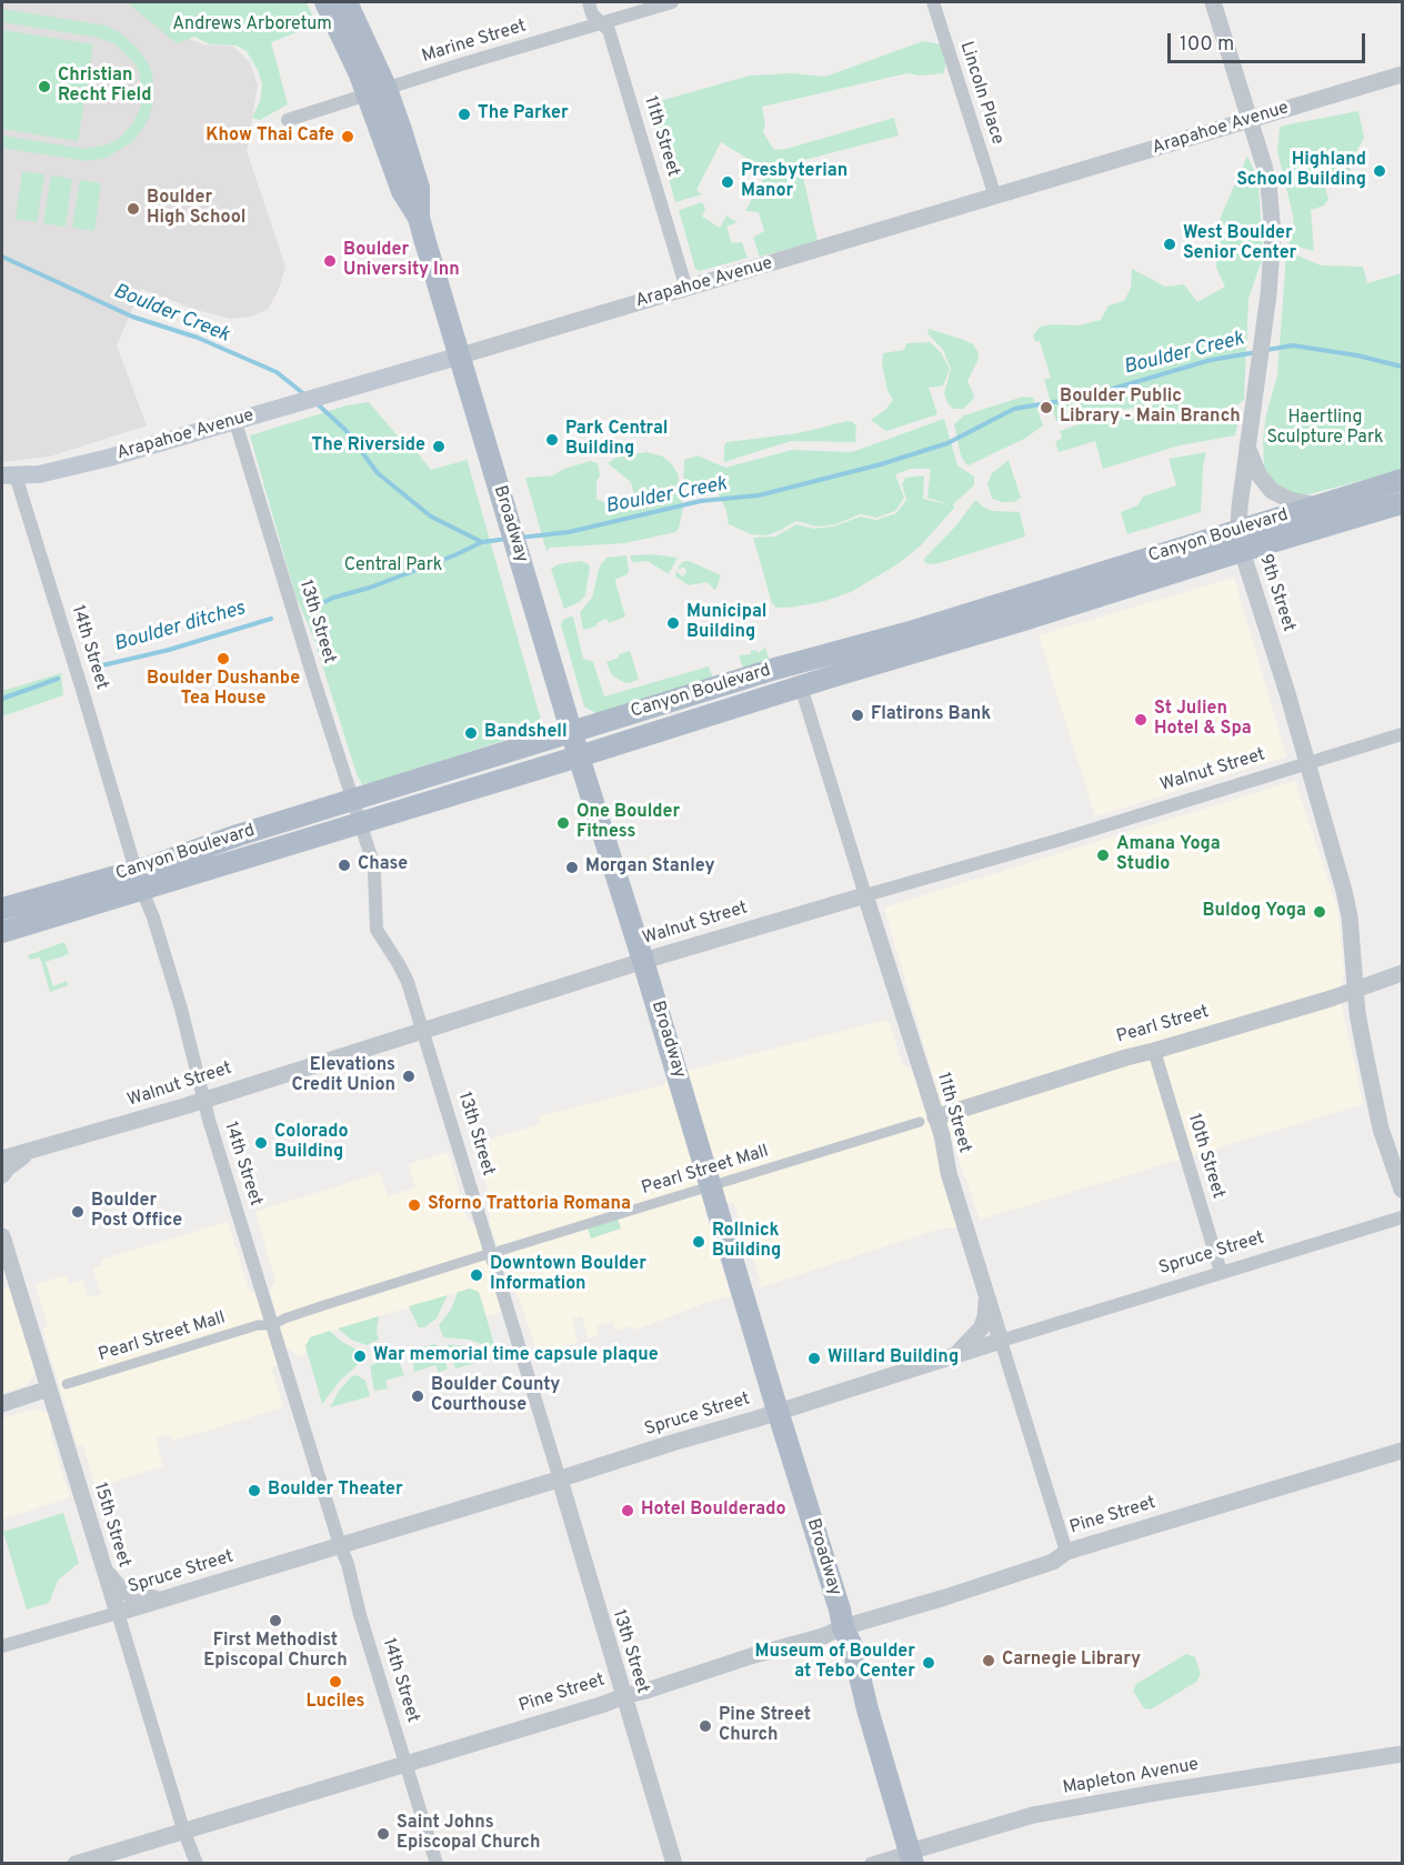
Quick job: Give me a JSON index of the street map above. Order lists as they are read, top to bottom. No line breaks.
{"streets":{"main road":["Arapahoe Avenue","Broadway","Canyon Boulevard"],"street":["Marine Street","Lincoln Place","11th Street","9th Street","13th Street","14th Street","Walnut Street","Pearl Street","10th Street","Pearl Street Mall","Spruce Street","Pine Street","15th Street","Mapleton Avenue"]},"crossings":[["Marine Street","11th Street"],["Marine Street","Broadway"],["Lincoln Place","Arapahoe Avenue"],["Arapahoe Avenue","11th Street"],["Arapahoe Avenue","Broadway"],["Arapahoe Avenue","9th Street"],["Arapahoe Avenue","13th Street"],["Arapahoe Avenue","14th Street"],["11th Street","Canyon Boulevard"],["11th Street","Walnut Street"],["11th Street","Pearl Street"],["11th Street","Pearl Street Mall"],["11th Street","Spruce Street"],["11th Street","Pine Street"],["Broadway","Canyon Boulevard"],["Broadway","Walnut Street"],["Broadway","Pearl Street Mall"],["Broadway","Spruce Street"],["Broadway","Pine Street"],["Broadway","Mapleton Avenue"],["Canyon Boulevard","9th Street"],["Canyon Boulevard","13th Street"],["Canyon Boulevard","14th Street"],["9th Street","Walnut Street"],["9th Street","Pearl Street"],["13th Street","Walnut Street"],["13th Street","Spruce Street"],["13th Street","Pine Street"],["14th Street","Walnut Street"],["14th Street","Spruce Street"],["14th Street","Pine Street"],["Pearl Street","10th Street"],["Pearl Street","Pearl Street Mall"],["10th Street","Spruce Street"],["Spruce Street","15th Street"],["Pine Street","15th Street"]],"water":["Boulder Creek","Boulder ditches"],"parks":["Andrews Arboretum","Haertling Sculpture Park","Central Park"],"places":["Christian Recht Field","The Parker","Khow Thai Cafe","Highland School Building","Presbyterian Manor","Boulder High School","West Boulder Senior Center","Boulder University Inn","Boulder Public Library - Main Branch","Park Central Building","The Riverside","Municipal Building","Boulder Dushanbe Tea House","Flatirons Bank","St Julien Hotel & Spa","Bandshell","One Boulder Fitness","Amana Yoga Studio","Chase","Morgan Stanley","Buldog Yoga","Elevations Credit Union","Colorado Building","Sforno Trattoria Romana","Boulder Post Office","Rollnick Building","Downtown Boulder Information","War memorial time capsule plaque","Willard Building","Boulder County Courthouse","Boulder Theater","Hotel Boulderado","First Methodist Episcopal Church","Carnegie Library","Museum of Boulder at Tebo Center","Luciles","Pine Street Church","Saint Johns Episcopal Church"],"scale_bar":"100 m"}
